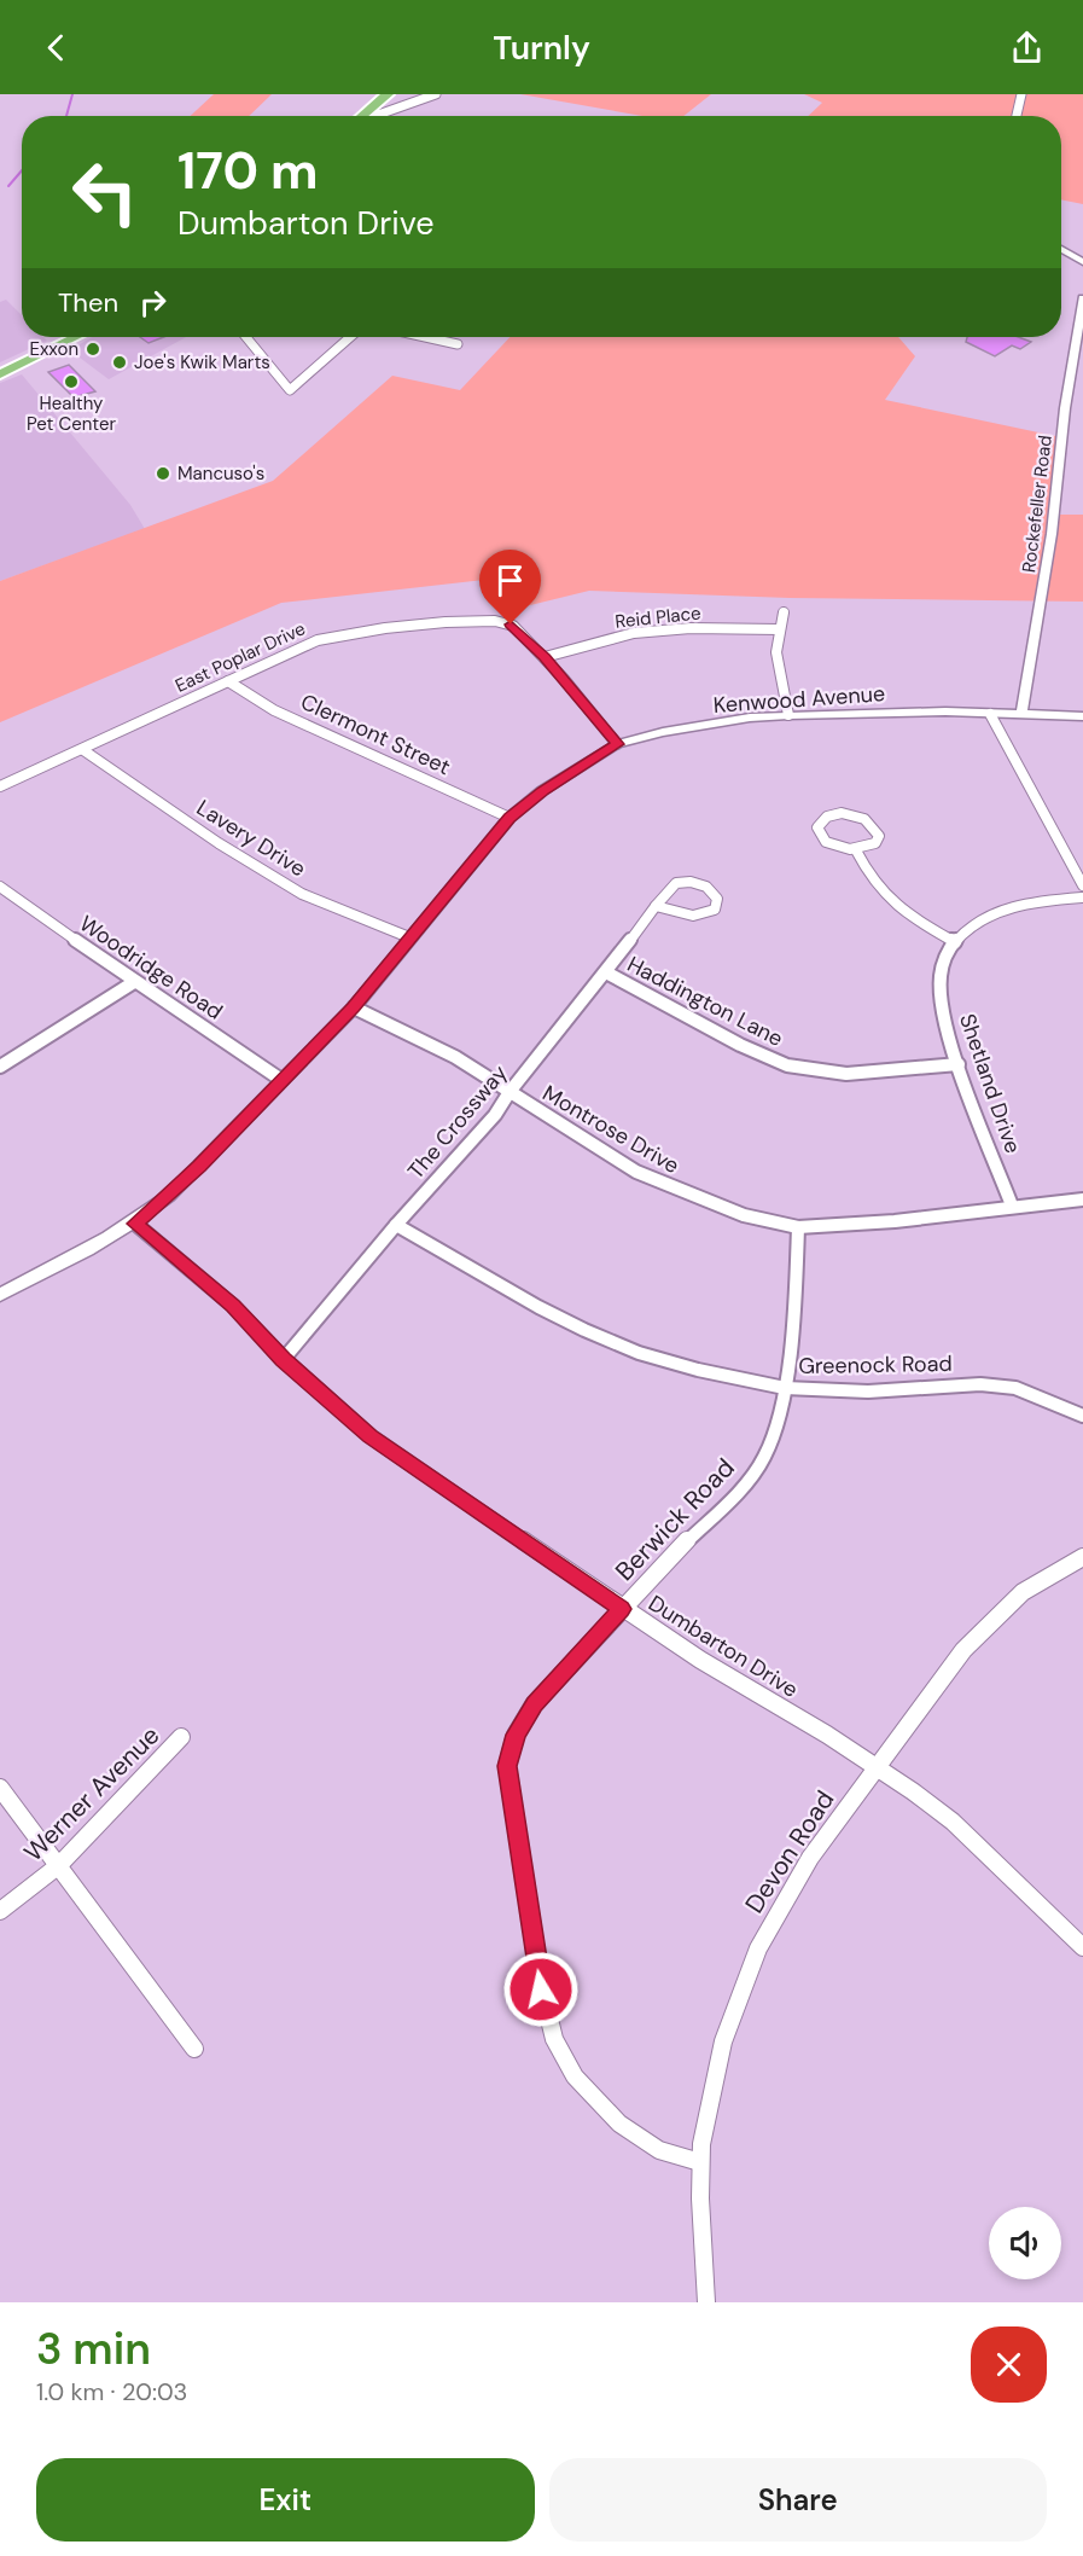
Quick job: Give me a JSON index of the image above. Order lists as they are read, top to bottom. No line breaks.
{"streets":{"street":["Rockefeller Road","Reid Place","East Poplar Drive","Kenwood Avenue","Clermont Street","Lavery Drive","Woodridge Road","Haddington Lane","Shetland Drive","The Crossway","Montrose Drive","Greenock Road","Berwick Road","Dumbarton Drive","Werner Avenue","Devon Road"]},"crossings":[["Rockefeller Road","Kenwood Avenue"],["Reid Place","East Poplar Drive"],["East Poplar Drive","Clermont Street"],["East Poplar Drive","Lavery Drive"],["Kenwood Avenue","Clermont Street"],["Kenwood Avenue","Lavery Drive"],["Kenwood Avenue","Woodridge Road"],["Kenwood Avenue","Montrose Drive"],["Kenwood Avenue","Dumbarton Drive"],["Haddington Lane","Shetland Drive"],["Haddington Lane","The Crossway"],["Shetland Drive","Montrose Drive"],["The Crossway","Montrose Drive"],["The Crossway","Greenock Road"],["The Crossway","Dumbarton Drive"],["Montrose Drive","Berwick Road"],["Greenock Road","Berwick Road"],["Berwick Road","Dumbarton Drive"],["Berwick Road","Devon Road"],["Dumbarton Drive","Devon Road"]],"places":["Exxon","Joe's Kwik Marts","Healthy Pet Center","Mancuso's"],"page":{"header":"Turnly","turn":["170 m","Dumbarton Drive"],"then":"Then","heading":["3 min","1.0 km · 20:03"],"buttons":["Exit","Share"]}}
